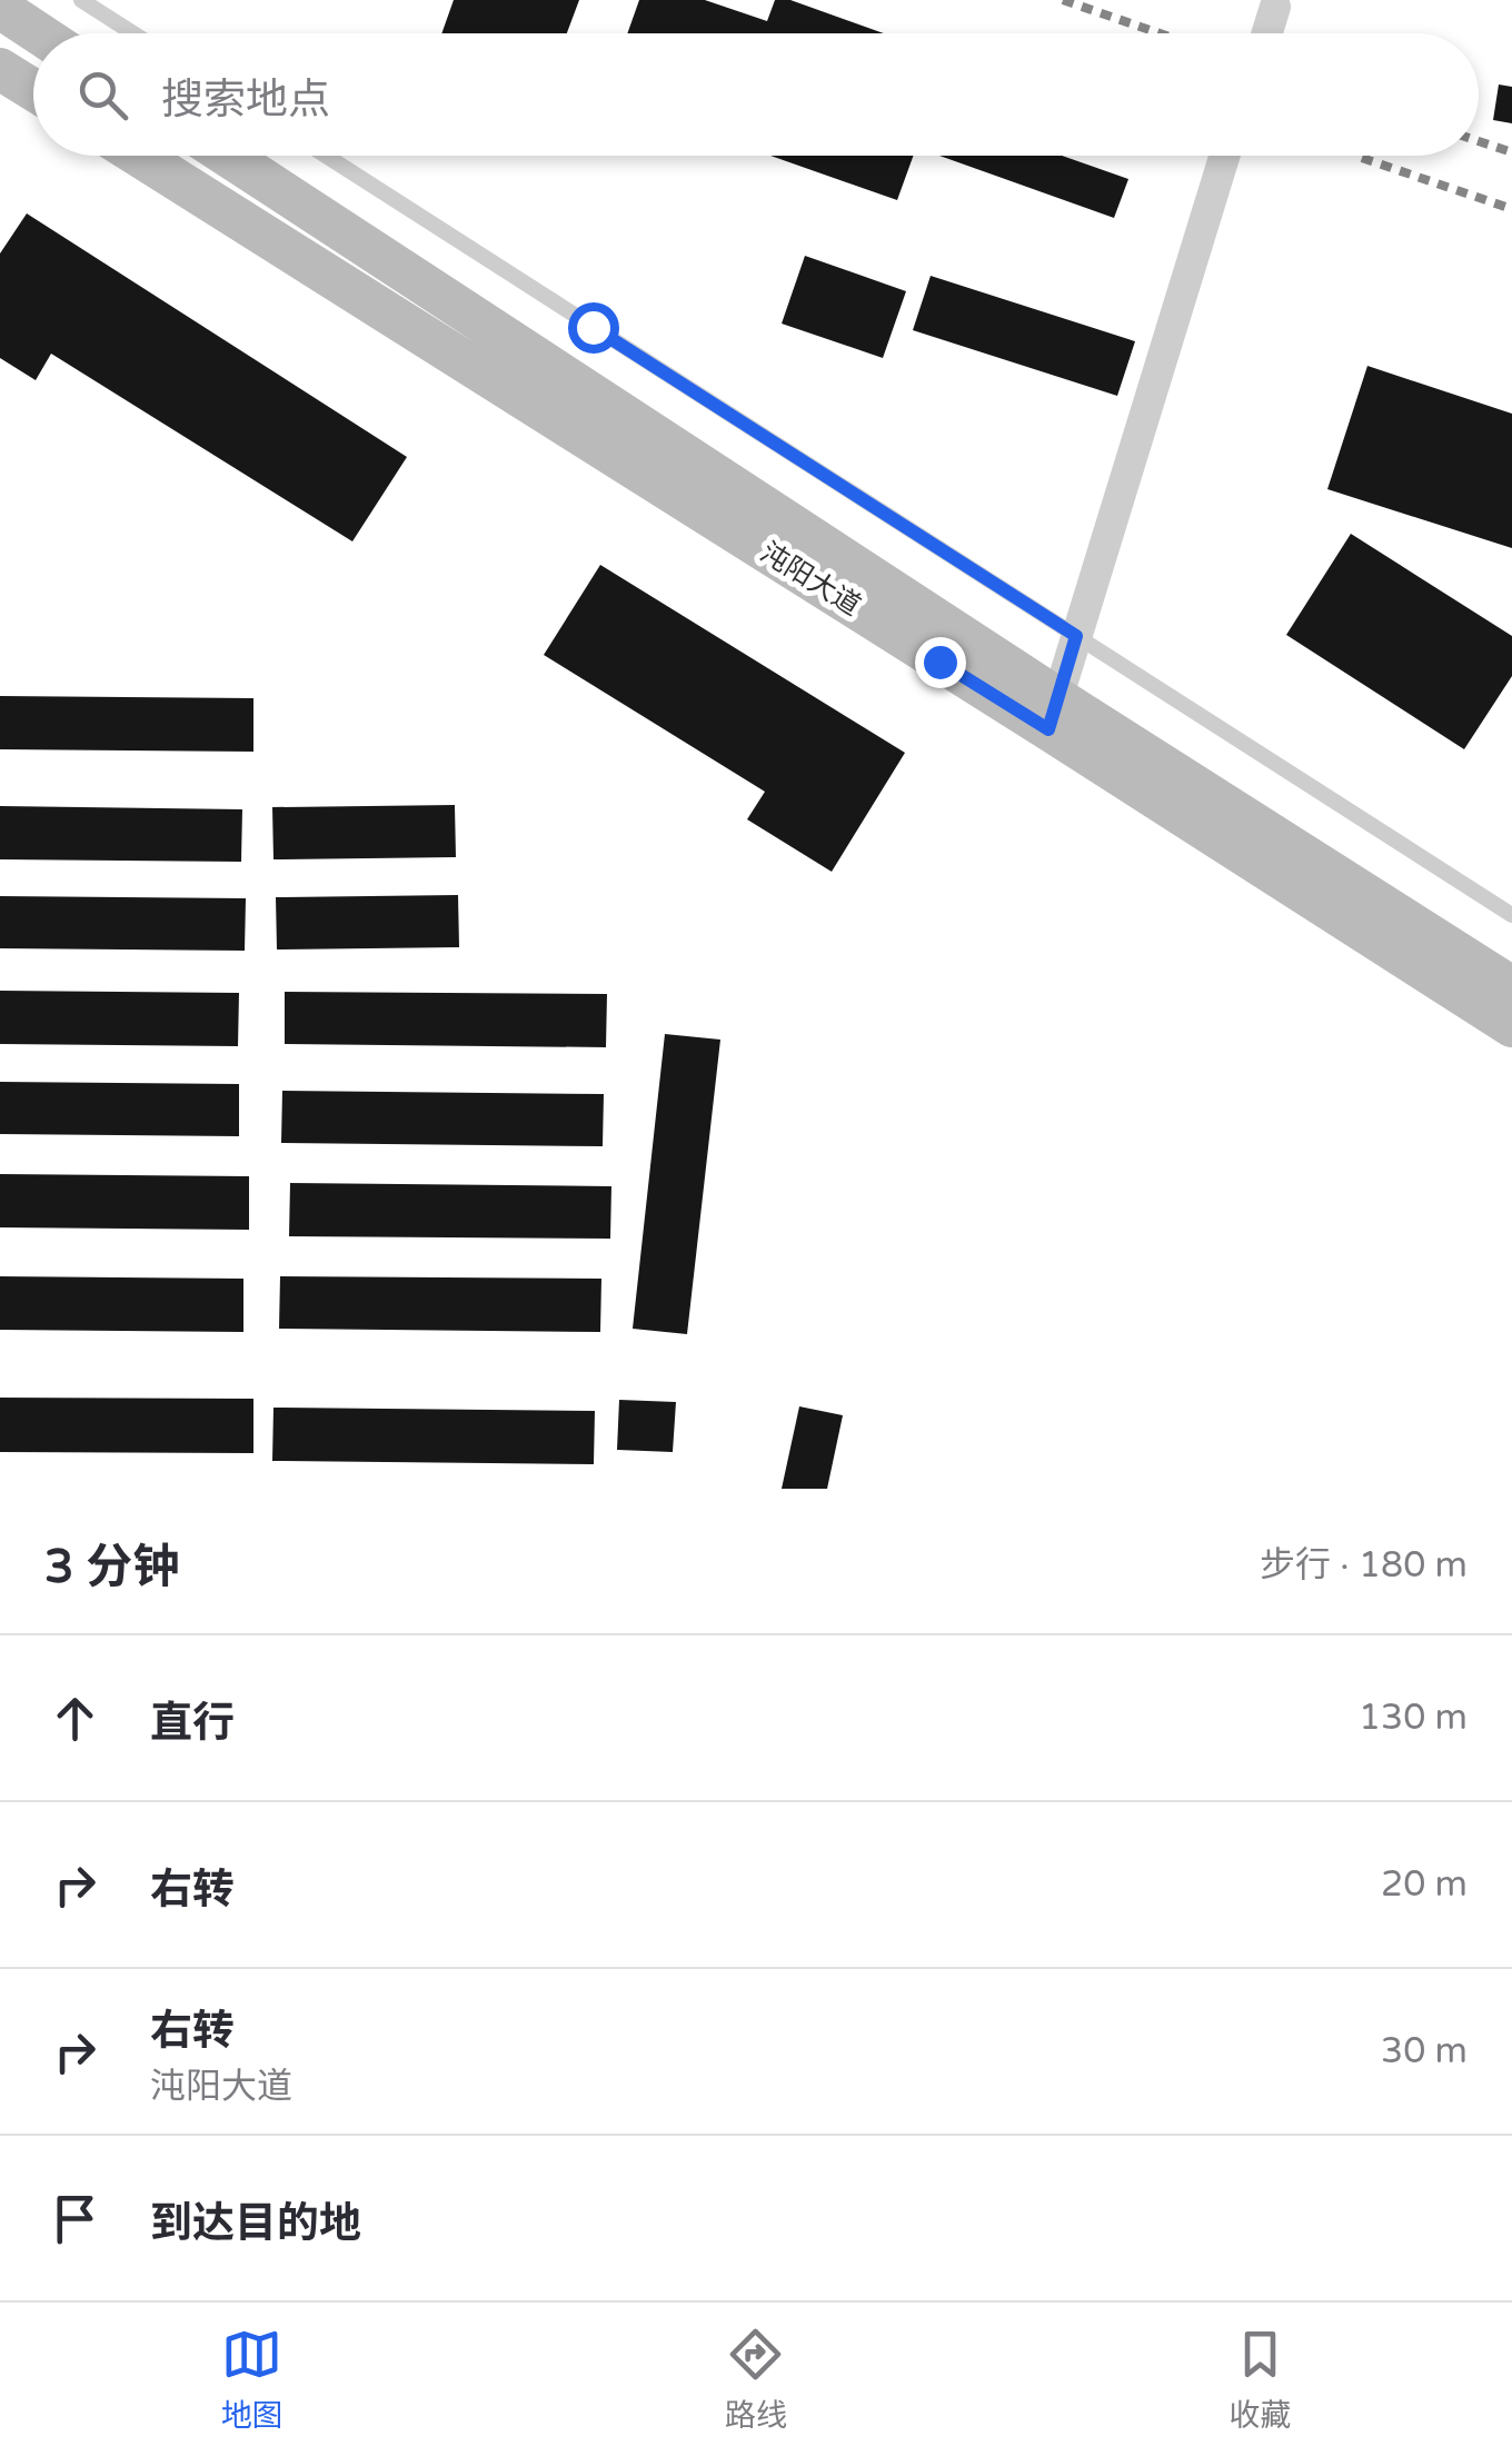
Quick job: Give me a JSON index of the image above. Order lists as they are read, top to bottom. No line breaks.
{"streets":{"main road":["沌阳大道"]},"page":{"search":"搜索地点","heading":["3 分钟","步行 · 180 m"],"list":[["直行","130 m"],["右转","20 m"],["右转","沌阳大道","30 m"],"到达目的地"],"nav":["地图","路线","收藏"]}}
